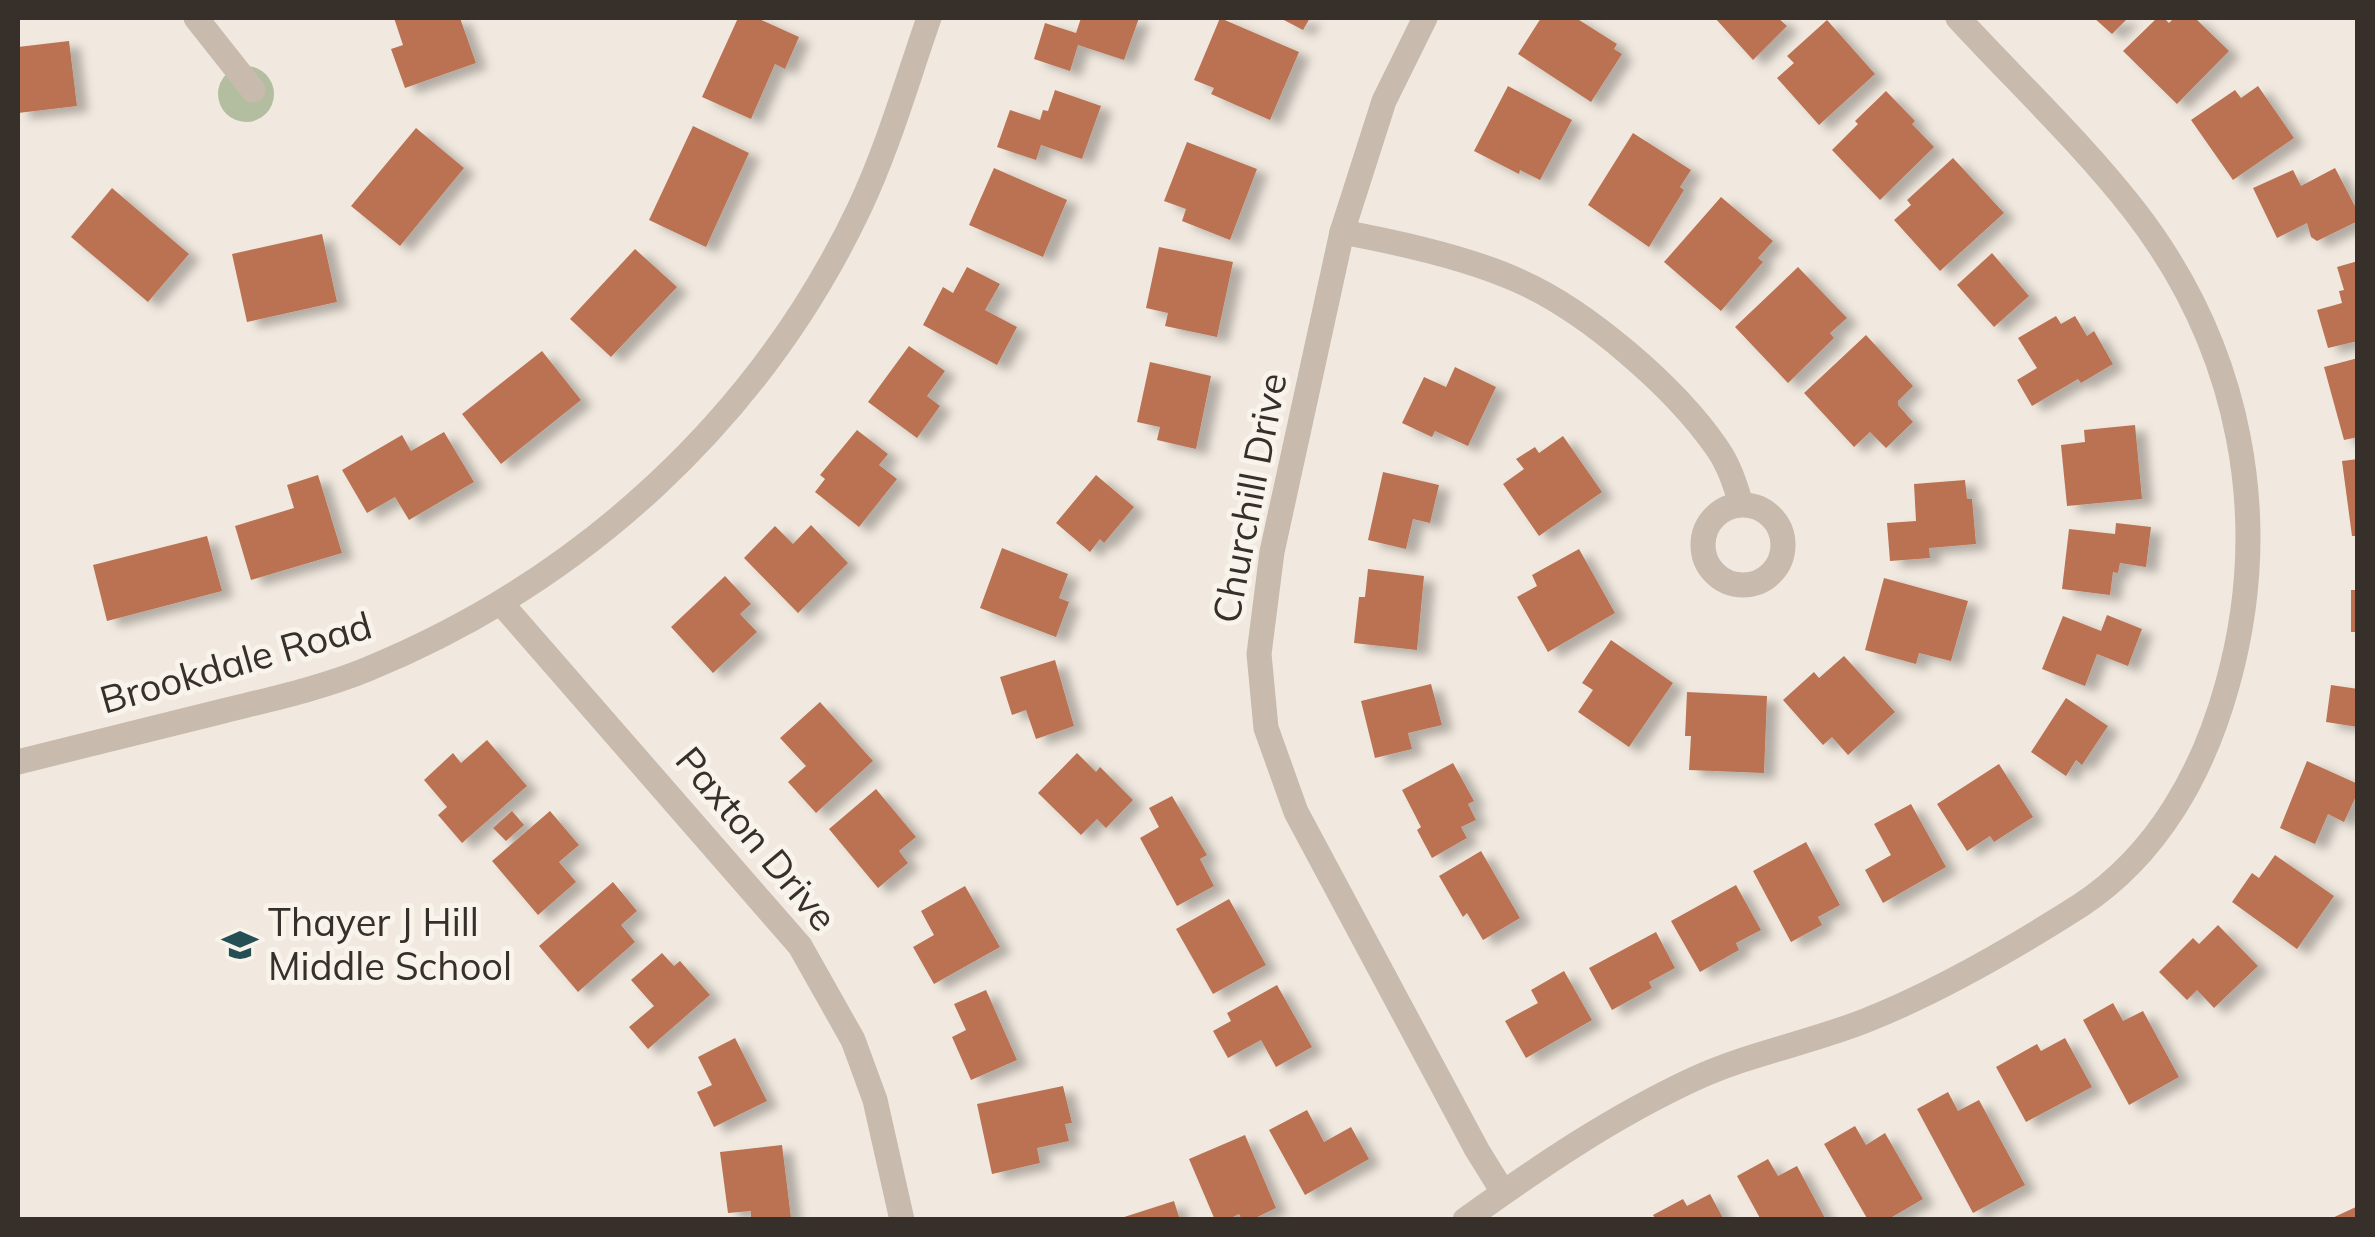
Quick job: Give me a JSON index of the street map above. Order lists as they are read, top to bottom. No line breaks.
{"streets":{"street":["Churchill Drive","Brookdale Road","Paxton Drive"]},"crossings":[["Brookdale Road","Paxton Drive"]],"places":{"school or university":["Thayer J Hill Middle School"]}}
